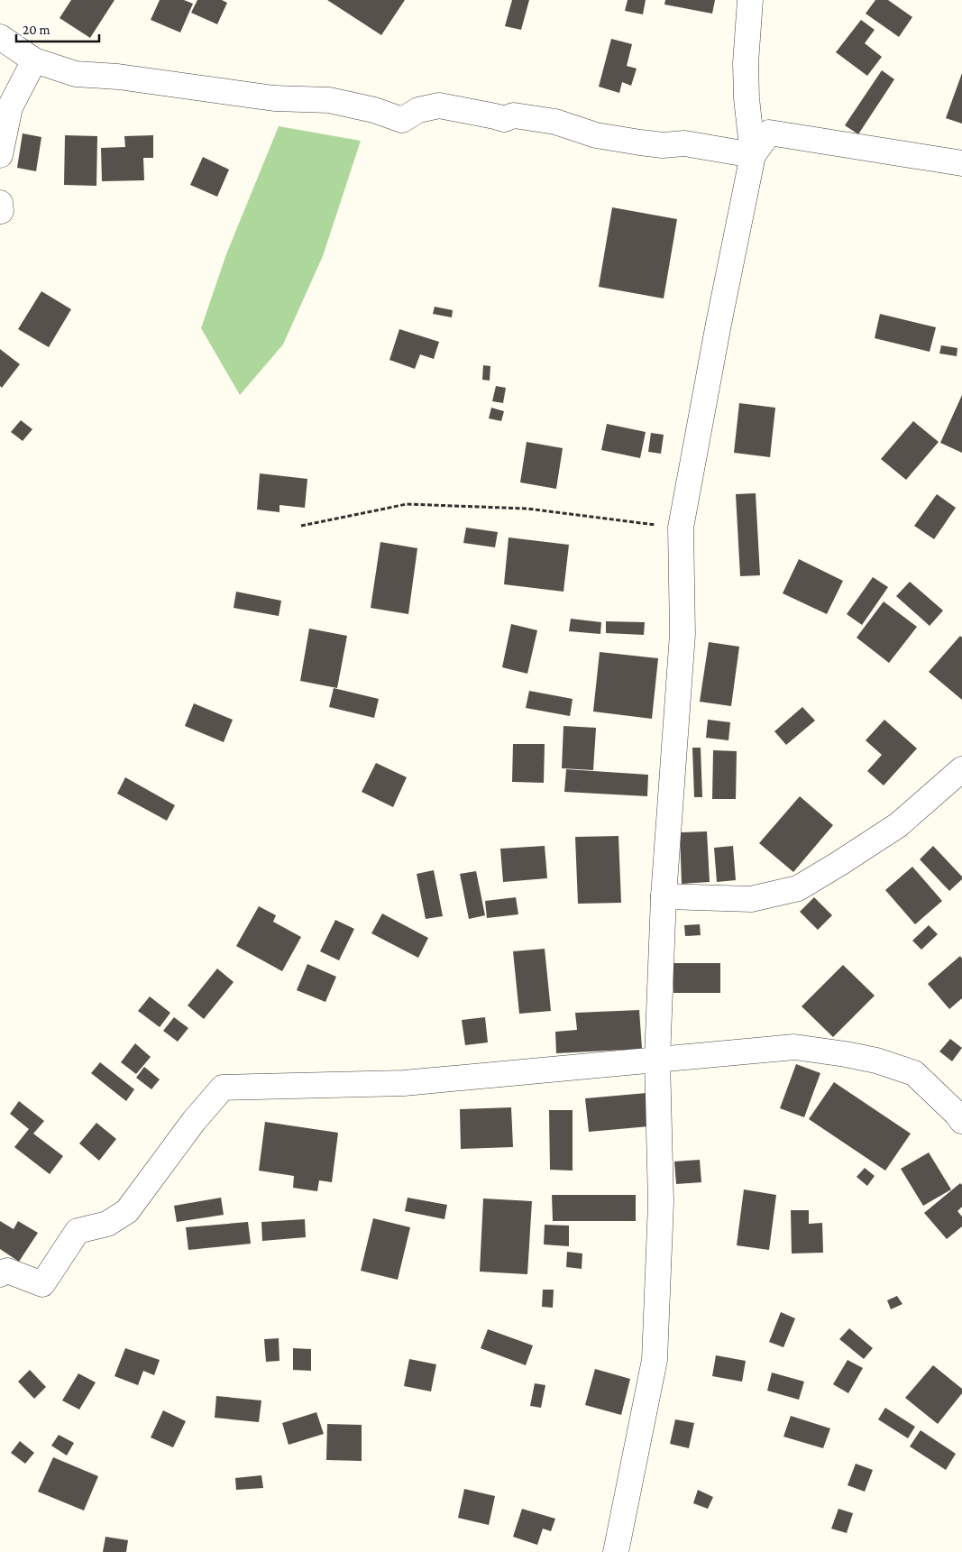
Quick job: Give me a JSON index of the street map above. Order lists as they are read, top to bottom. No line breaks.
{"scale_bar":"20 m"}
